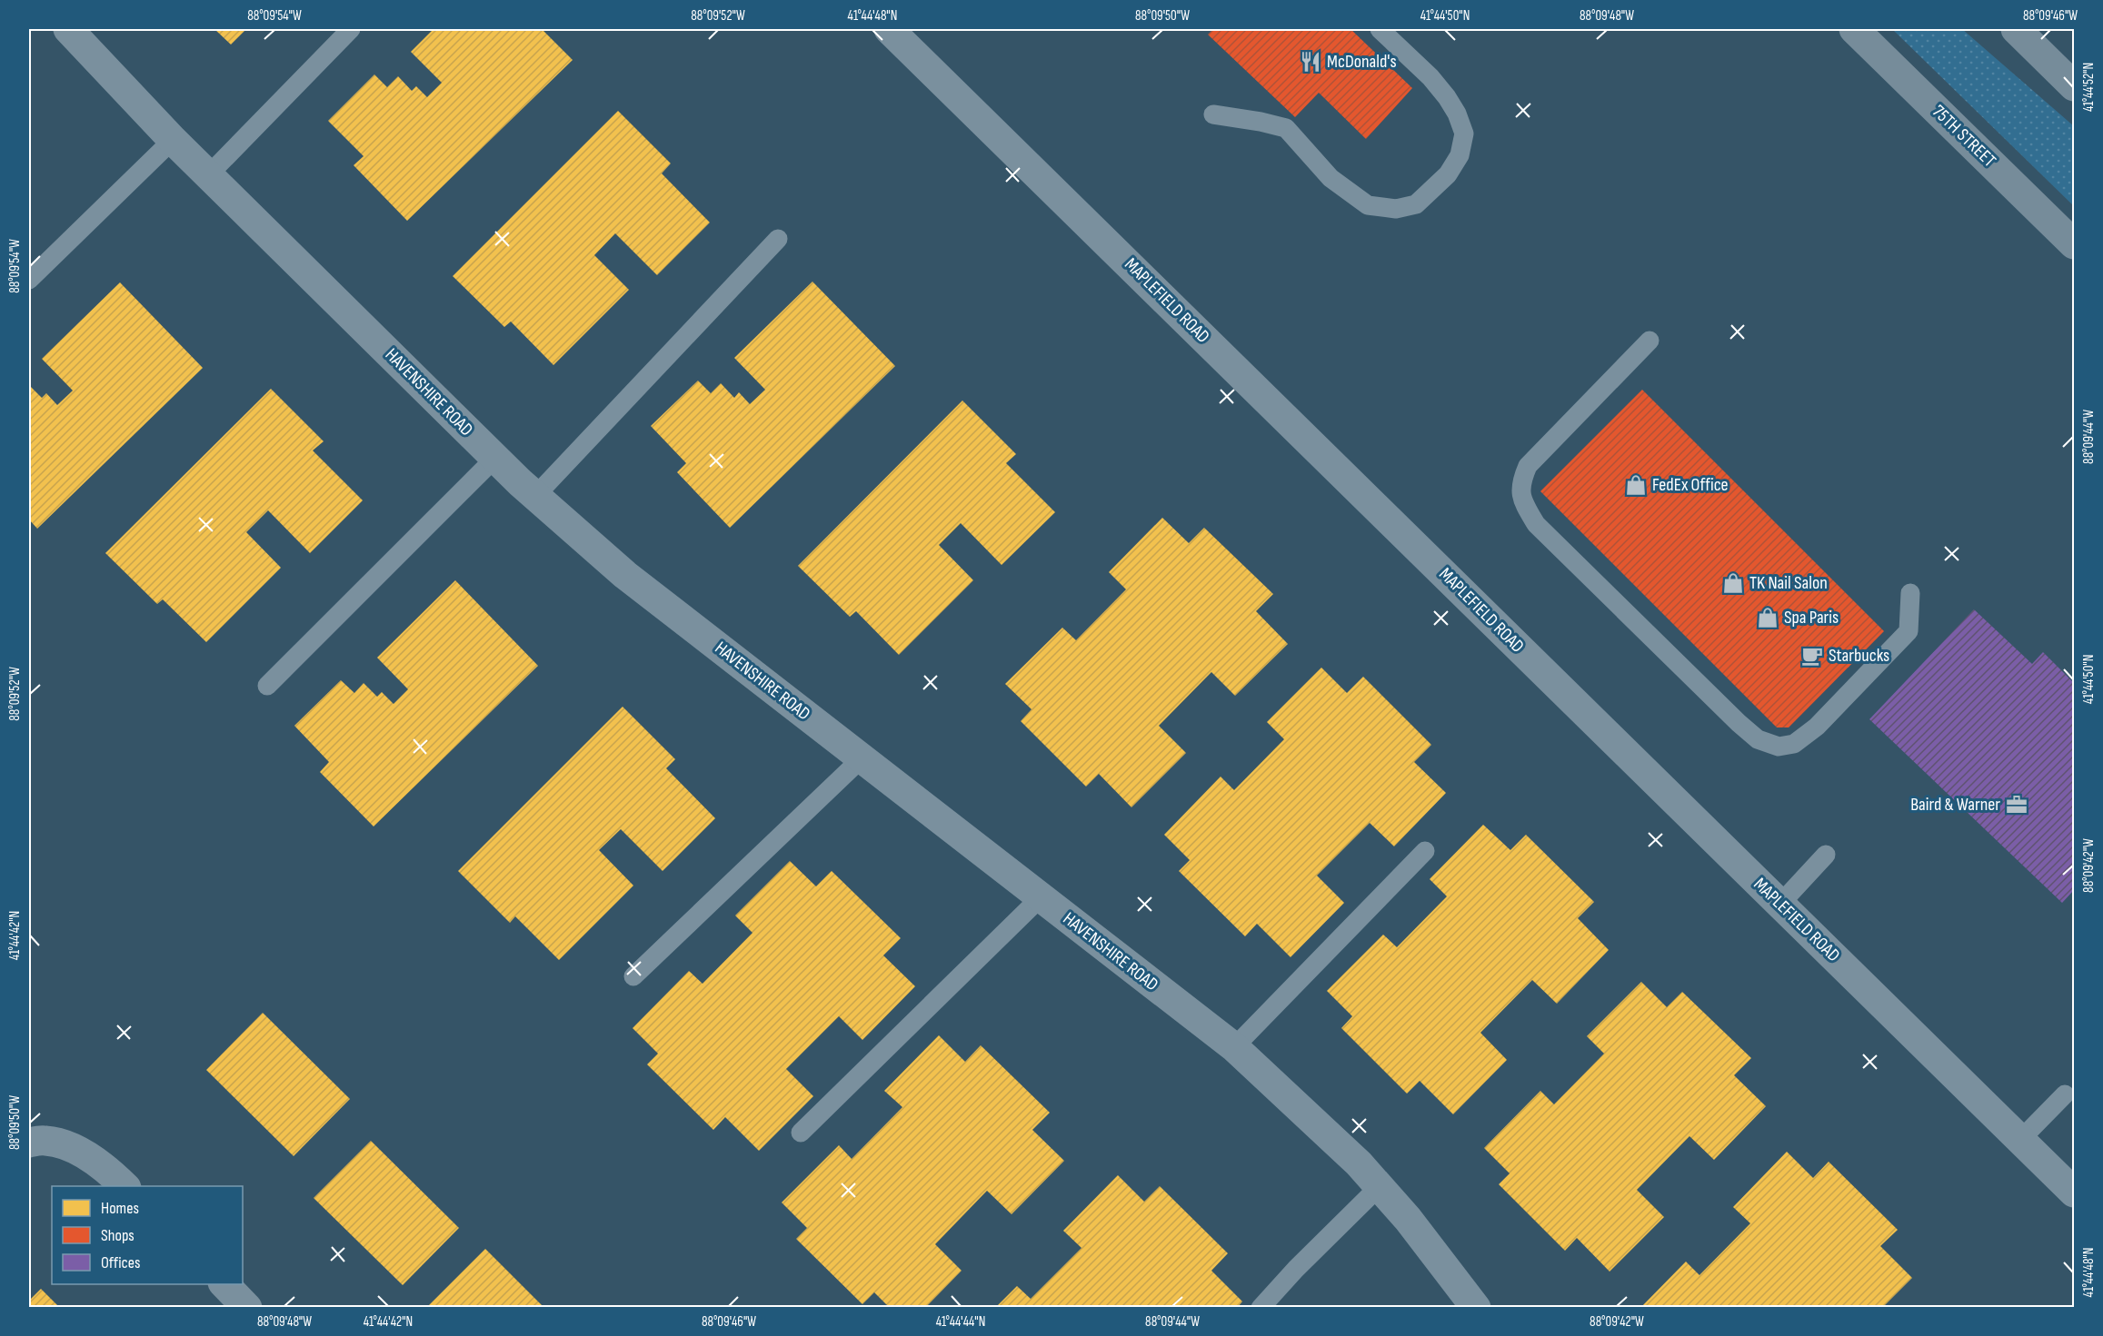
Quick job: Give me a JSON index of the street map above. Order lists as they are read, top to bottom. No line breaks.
{"streets":{"main road":["75TH STREET"],"street":["MAPLEFIELD ROAD","HAVENSHIRE ROAD"]},"places":{"restaurant":["McDonald's"],"shop":["FedEx Office","TK Nail Salon","Spa Paris"],"cafe":["Starbucks"],"office":["Baird & Warner"]},"legend":["Homes","Shops","Offices"],"coordinates":["88°09'54\"W","88°09'52\"W","41°44'48\"N","88°09'50\"W","41°44'50\"N","88°09'48\"W","88°09'46\"W","41°44'52\"N","88°09'44\"W","88°09'42\"W","41°44'42\"N","41°44'44\"N"]}
